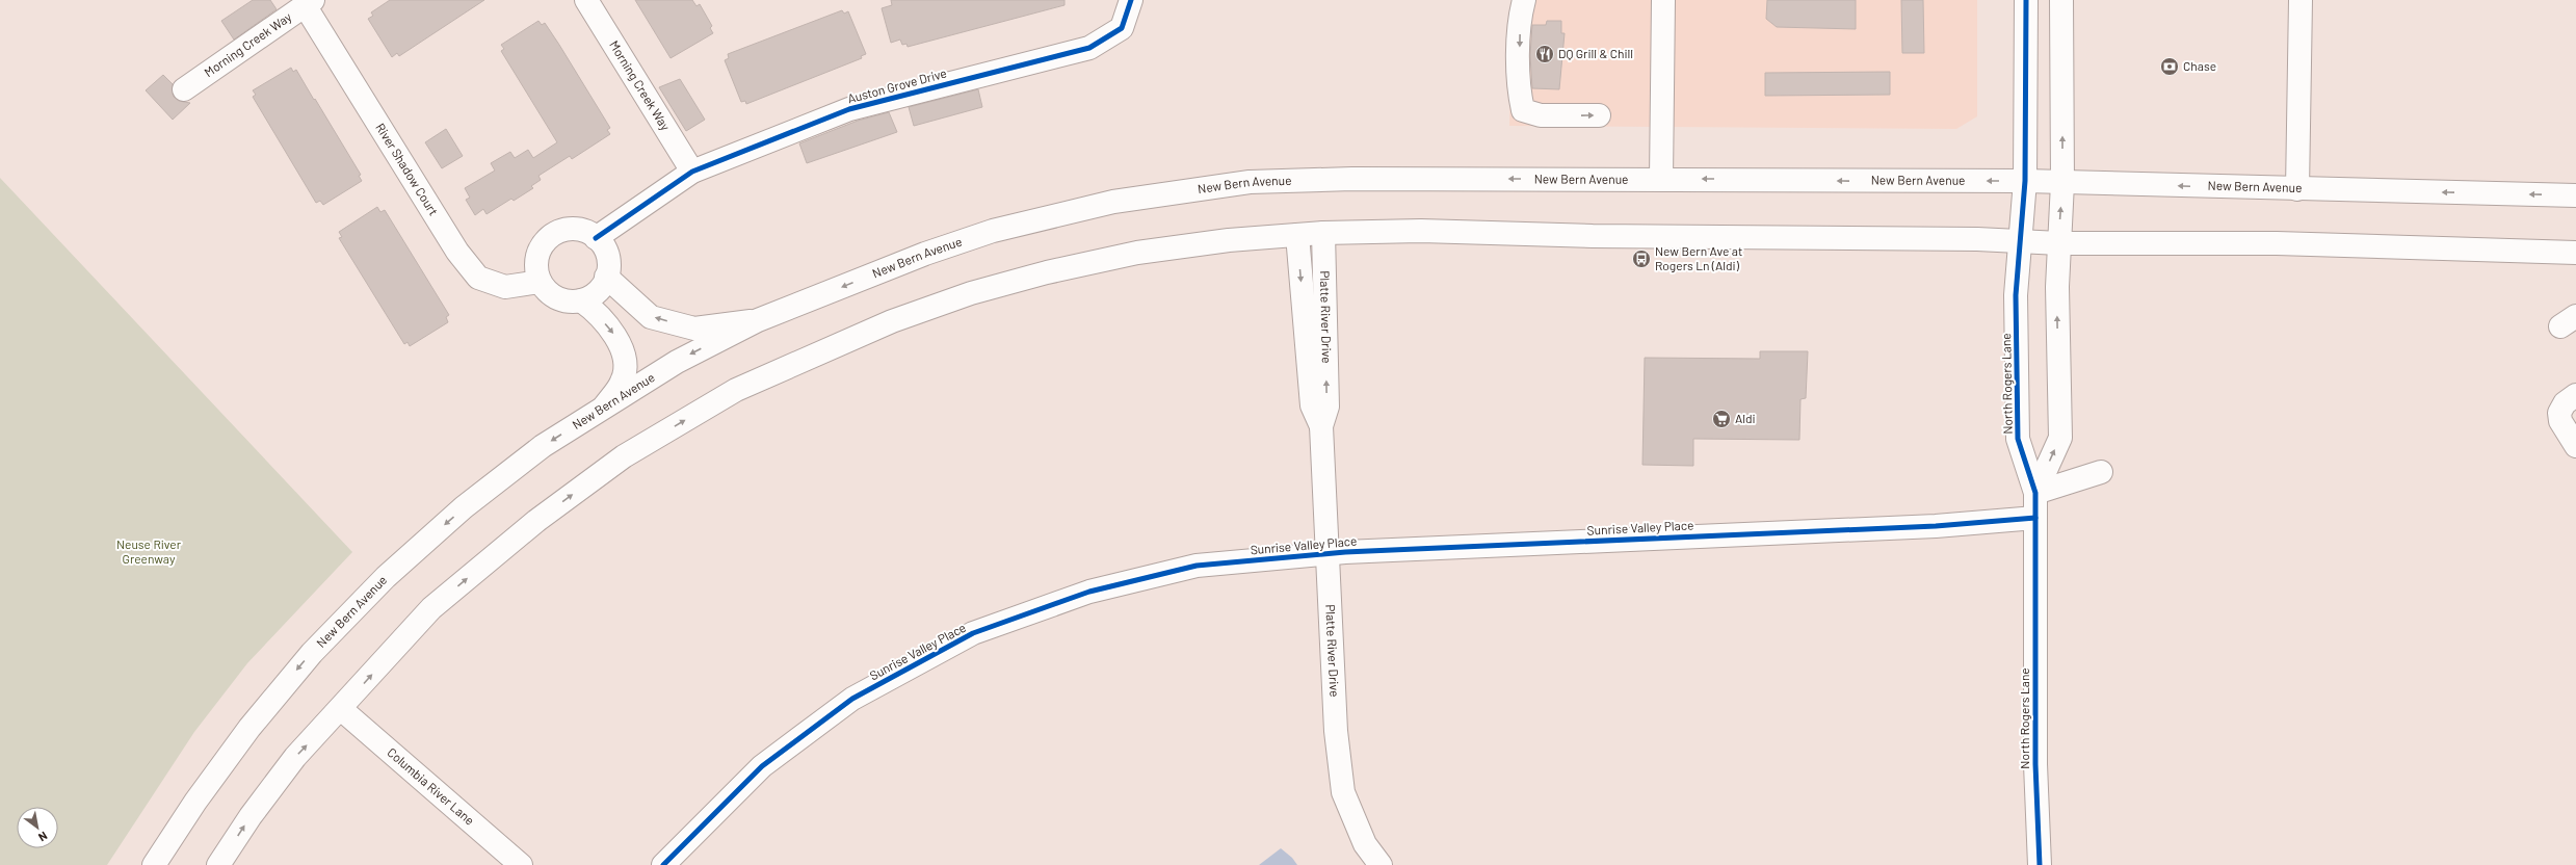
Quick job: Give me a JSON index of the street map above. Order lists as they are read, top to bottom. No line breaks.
{"streets":{"street":["Morning Creek Way","Auston Grove Drive","River Shadow Court","New Bern Avenue","Platte River Drive","North Rogers Lane","Sunrise Valley Place","Columbia River Lane"]},"crossings":[["Morning Creek Way","Auston Grove Drive"],["Morning Creek Way","River Shadow Court"],["Auston Grove Drive","River Shadow Court"],["New Bern Avenue","North Rogers Lane"],["Platte River Drive","Sunrise Valley Place"],["North Rogers Lane","Sunrise Valley Place"]],"parks":["Neuse River Greenway"],"places":{"restaurant":["DQ Grill & Chill"],"bank":["Chase"],"bus stop":["New Bern Ave at Rogers Ln (Aldi)"],"supermarket":["Aldi"]},"north":"bottom right"}
